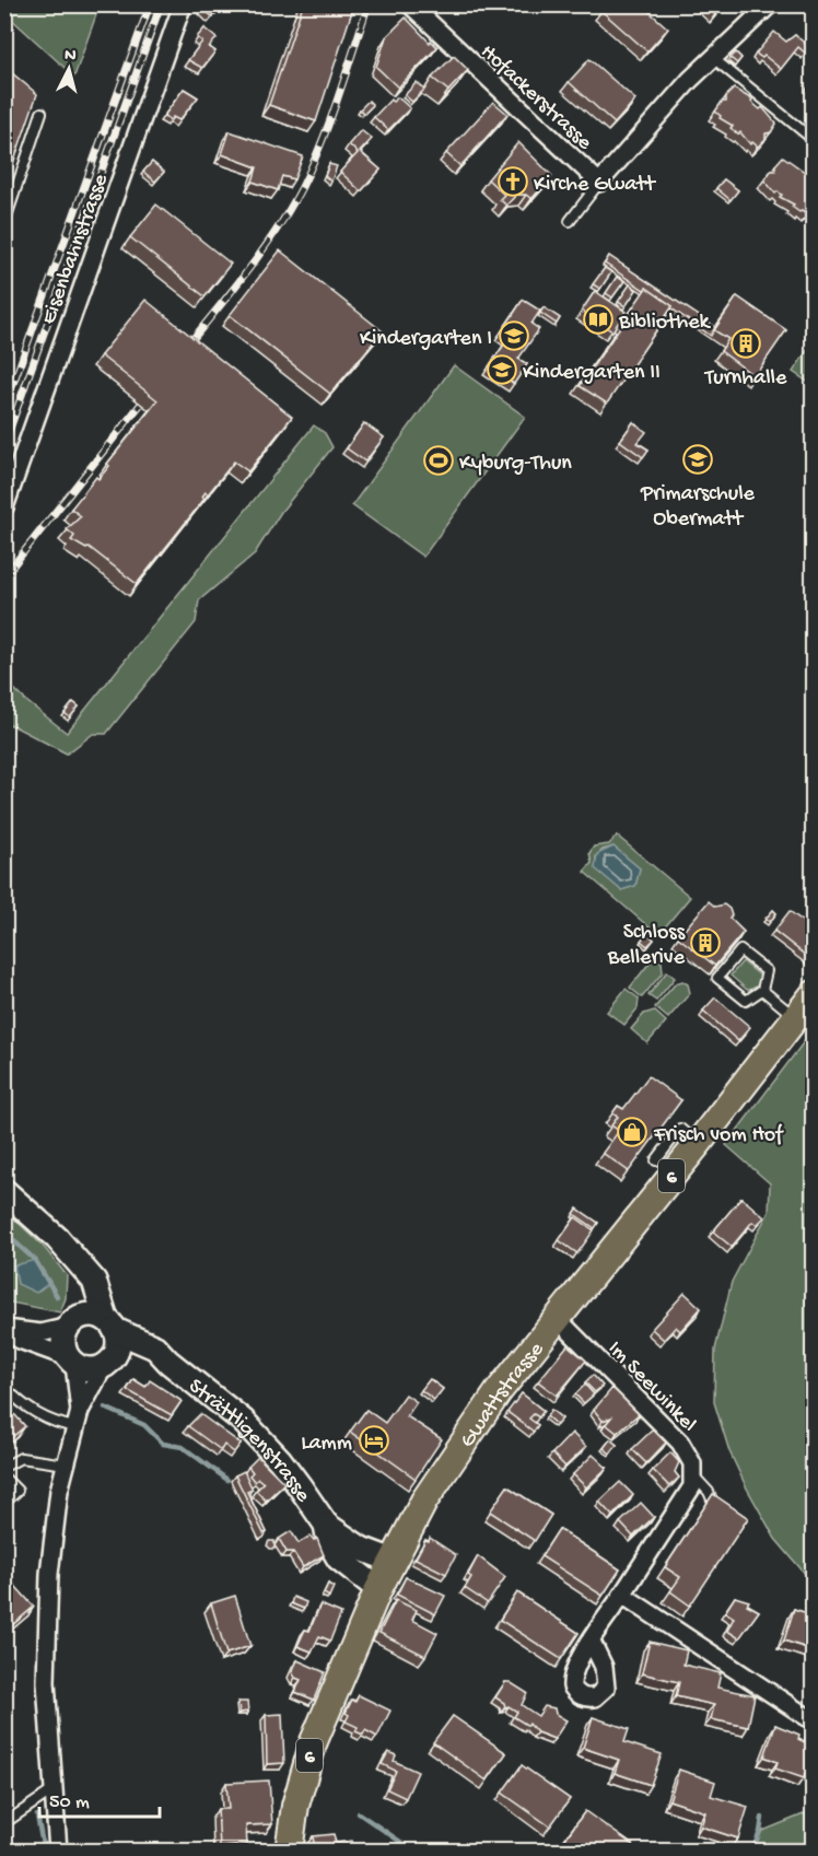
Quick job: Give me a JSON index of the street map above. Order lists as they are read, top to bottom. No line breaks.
{"streets":{"main road":["6","Gwattstrasse","Strättligenstrasse"],"street":["Hofackerstrasse","Eisenbahnstrasse","Im Seewinkel"]},"crossings":[["Im Seewinkel","Gwattstrasse"],["Gwattstrasse","Strättligenstrasse"]],"places":{"church":["Kirche Gwatt"],"library":["Bibliothek"],"school or university":["Kindergarten I","Kindergarten II","Primarschule Obermatt"],"building":["Turnhalle","Schloss Bellerive"],"sports":["Kyburg-Thun"],"shop":["Frisch vom Hof"],"hotel":["Lamm"]},"scale_bar":"50 m","north":"top"}
